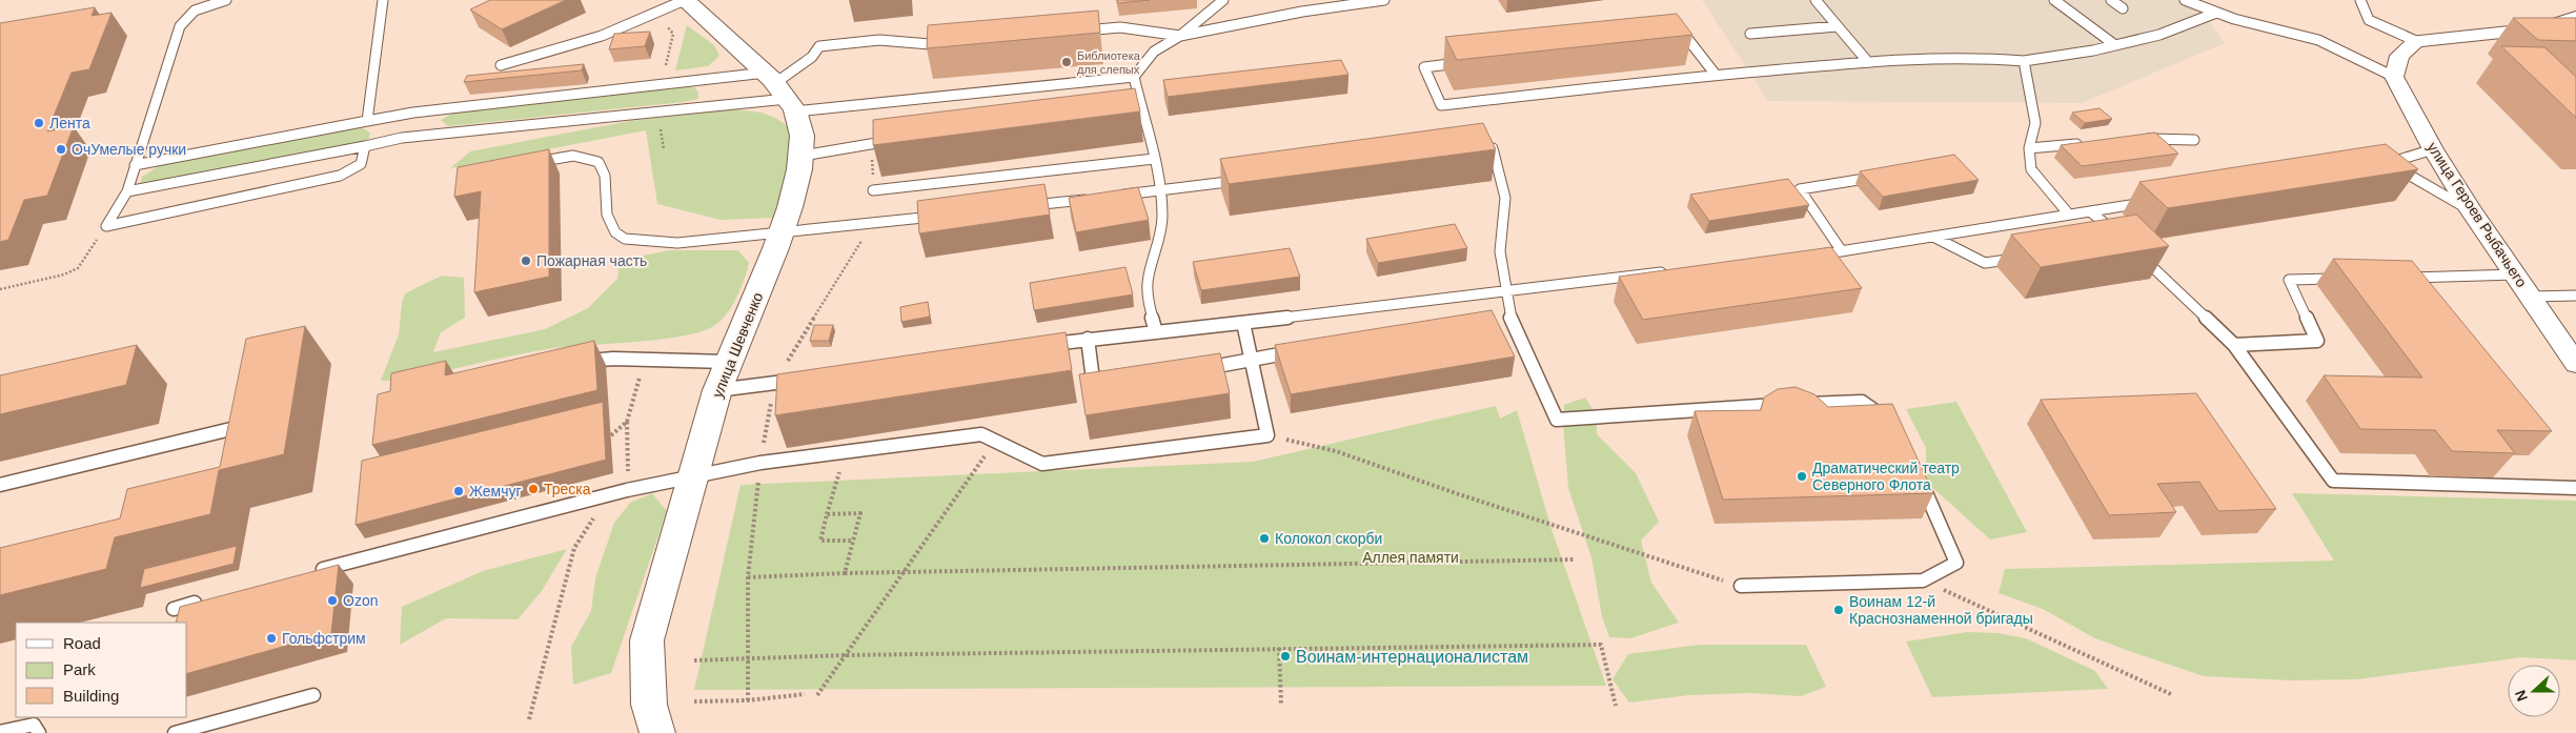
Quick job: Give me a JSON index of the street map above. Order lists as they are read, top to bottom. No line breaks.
{"streets":{"main road":["улица Шевченко"],"street":["улица Героев Рыбачьего"]},"parks":["Аллея памяти"],"places":["Библиотека для слепых","Лента","ОчУмелые ручки","Пожарная часть","Драматический театр Северного Флота","Треска","Жемчуг","Колокол скорби","Ozon","Воинам 12-й Краснознаменной бригады","Гольфстрим","Воинам-интернационалистам"],"legend":["Road","Park","Building"],"north":"left"}
